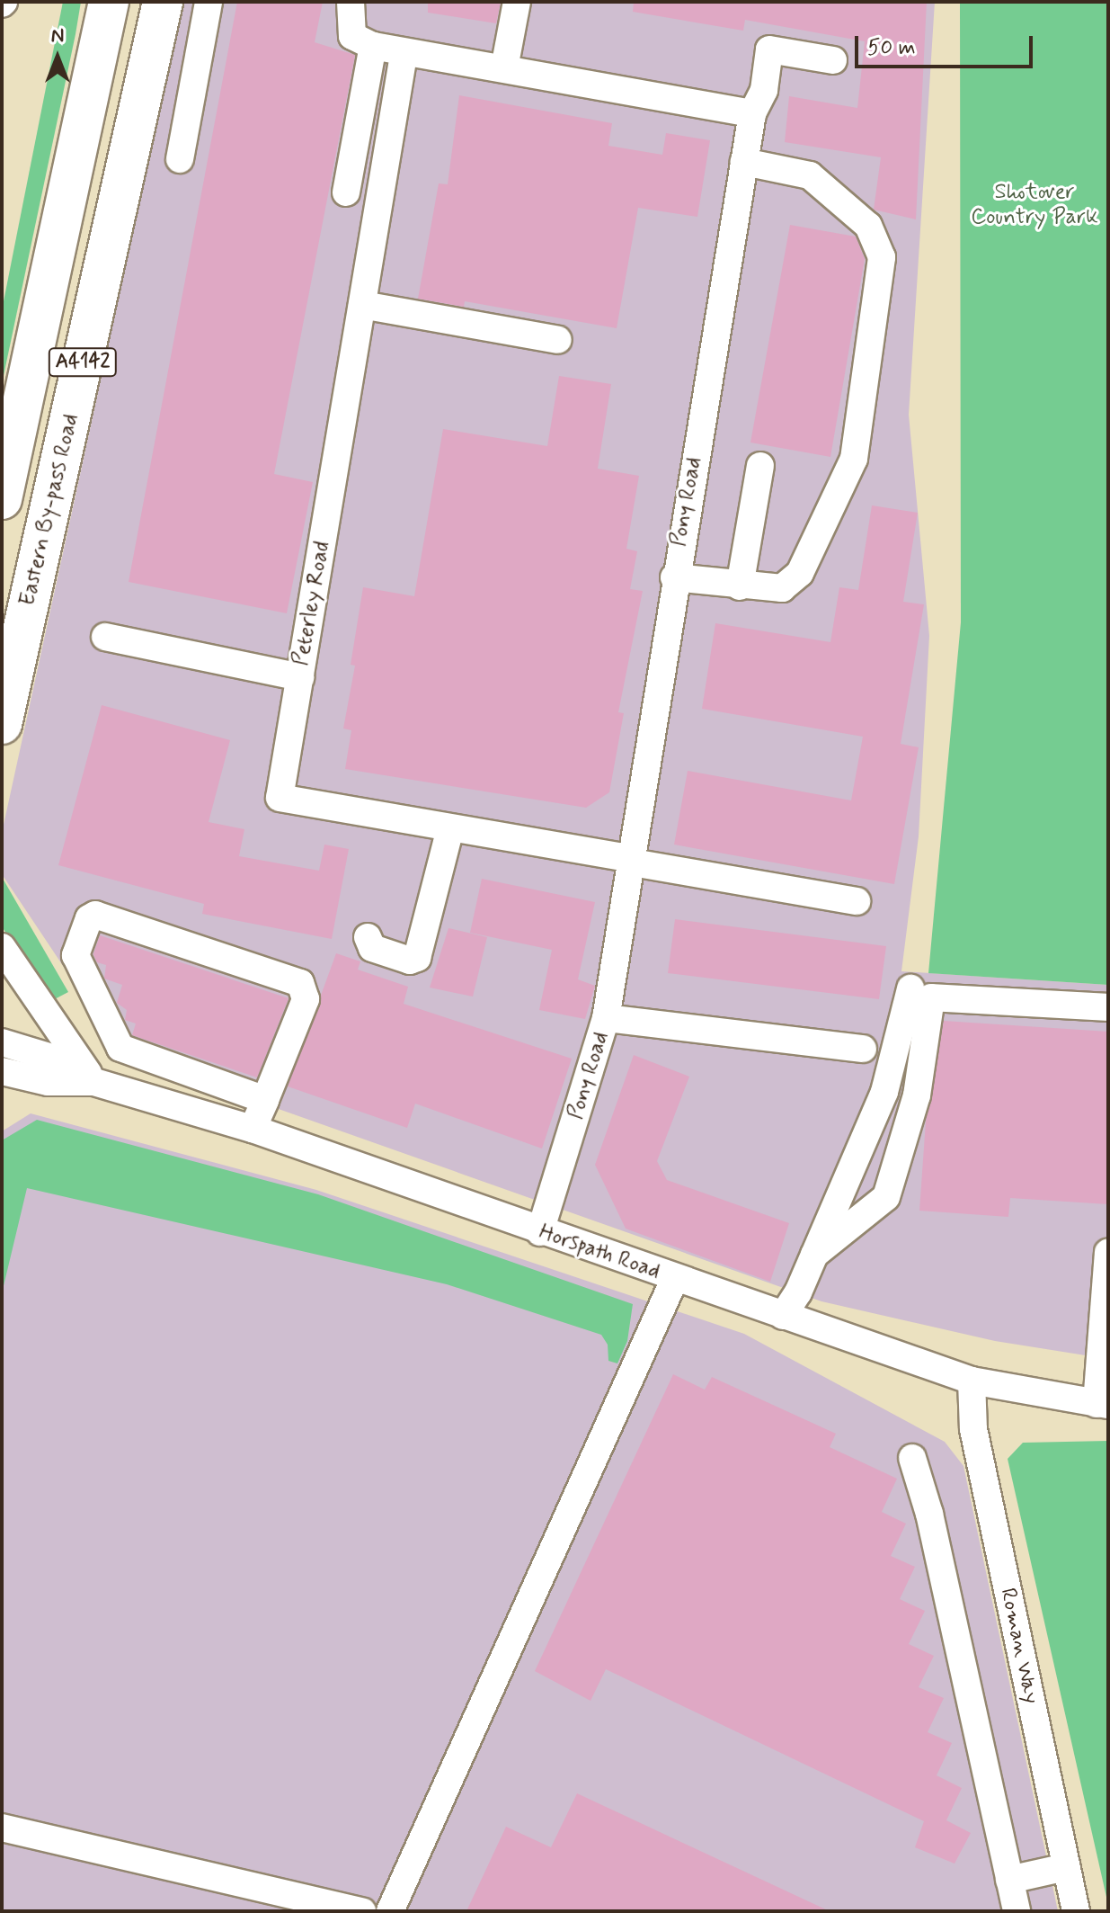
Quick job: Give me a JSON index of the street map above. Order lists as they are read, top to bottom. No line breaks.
{"streets":{"highway":["A4142","Eastern By-pass Road"],"street":["Pony Road","Peterley Road","Horspath Road","Roman Way"]},"crossings":[["Pony Road","Peterley Road"],["Pony Road","Horspath Road"],["Horspath Road","Roman Way"]],"parks":["Shotover Country Park"],"scale_bar":"50 m","north":"top"}
